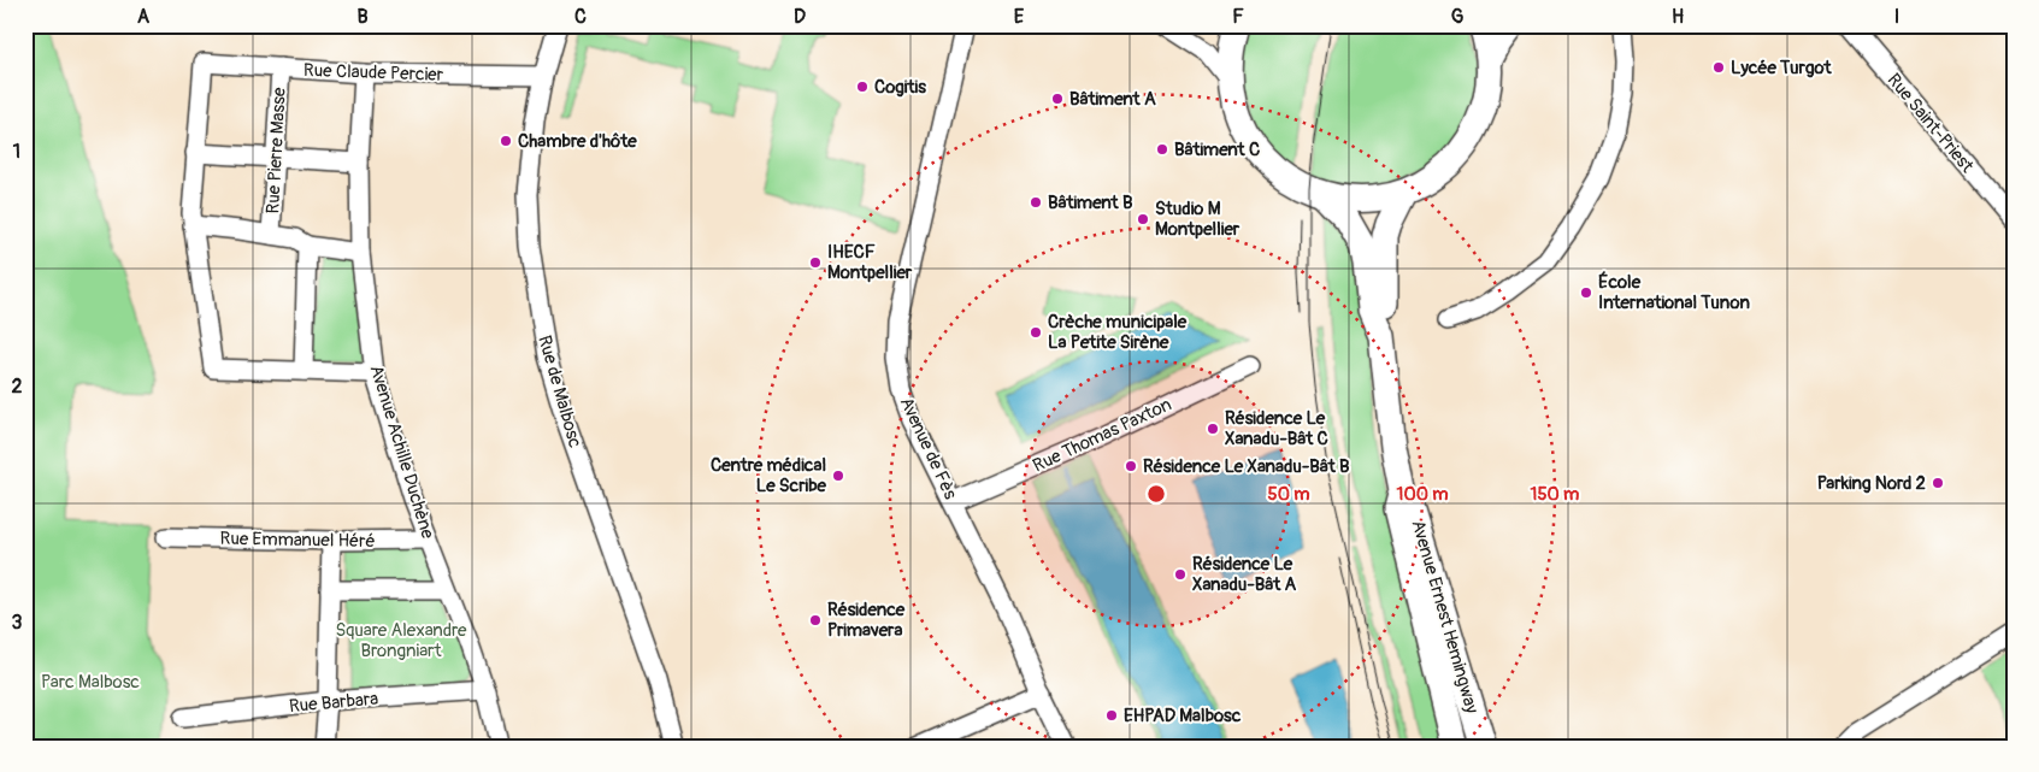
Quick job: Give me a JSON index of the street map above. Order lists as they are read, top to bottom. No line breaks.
{"streets":{"main road":["Avenue Ernest Hemingway"],"street":["Rue Claude Percier","Rue Saint-Priest","Rue Pierre Masse","Rue de Malbosc","Rue Thomas Paxton","Avenue de Fès","Avenue Achille Duchène","Rue Emmanuel Héré","Rue Barbara"]},"crossings":[["Rue Claude Percier","Rue Pierre Masse"],["Rue Claude Percier","Rue de Malbosc"],["Rue Claude Percier","Avenue Achille Duchène"],["Rue Thomas Paxton","Avenue de Fès"],["Avenue Achille Duchène","Rue Emmanuel Héré"],["Avenue Achille Duchène","Rue Barbara"]],"parks":["Square Alexandre Brongniart","Parc Malbosc"],"places":["Lycée Turgot","Cogitis","Bâtiment A","Chambre d'hôte","Bâtiment C","Bâtiment B","Studio M Montpellier","IHECF Montpellier","École International Tunon","Crèche municipale La Petite Sirène","Résidence Le Xanadu-Bât C","Résidence Le Xanadu-Bât B","Centre médical Le Scribe","Parking Nord 2","Résidence Le Xanadu-Bât A","Résidence Primavera","EHPAD Malbosc"],"grid":{"columns":["A","B","C","D","E","F","G","H","I"],"rows":["1","2","3"]},"rings":["50 m","100 m","150 m"]}
